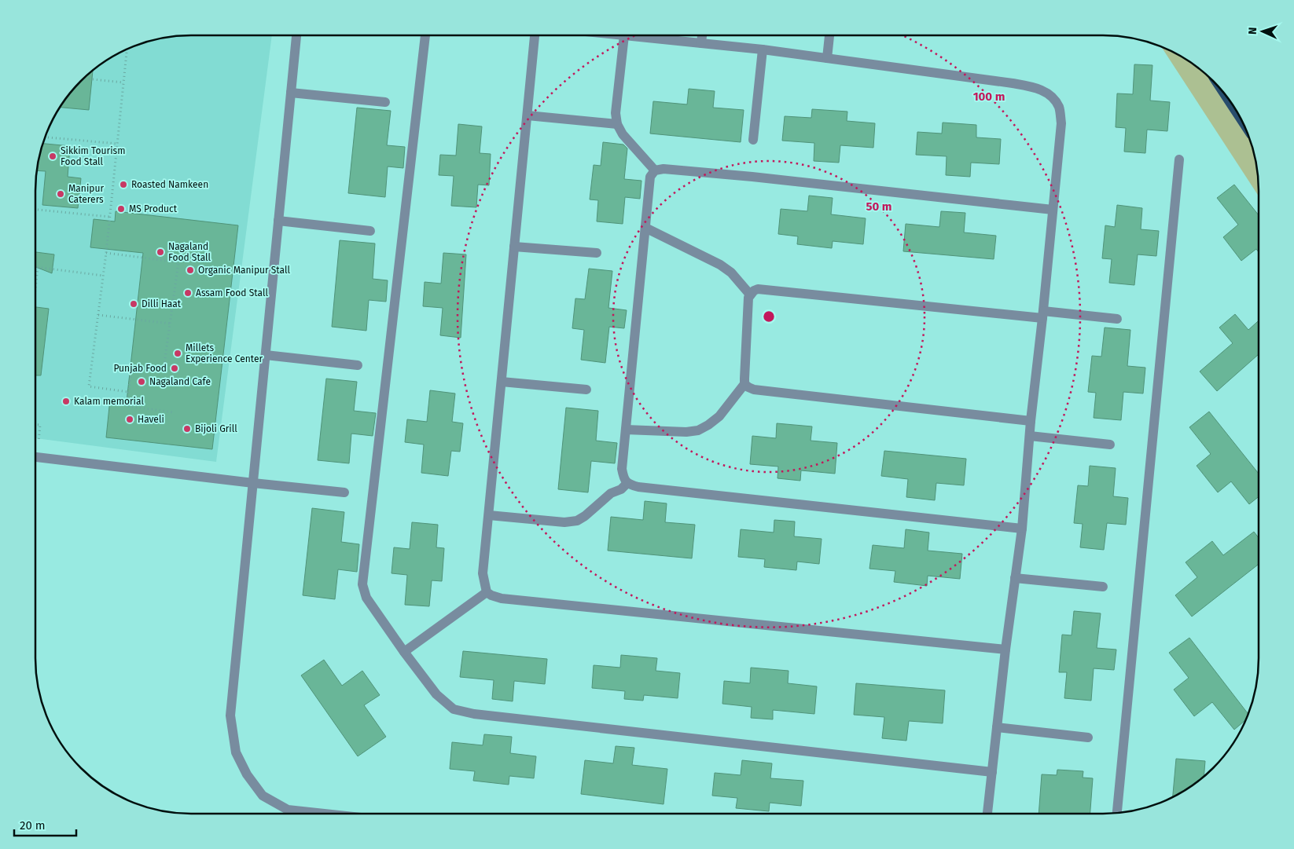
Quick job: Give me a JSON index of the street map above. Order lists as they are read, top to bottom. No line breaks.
{"places":["Sikkim Tourism Food Stall","Roasted Namkeen","Manipur Caterers","MS Product","Nagaland Food Stall","Organic Manipur Stall","Assam Food Stall","Dilli Haat","Millets Experience Center","Punjab Food","Nagaland Cafe","Kalam memorial","Haveli","Bijoli Grill"],"scale_bar":"20 m","north":"left","rings":["100 m","50 m"]}
